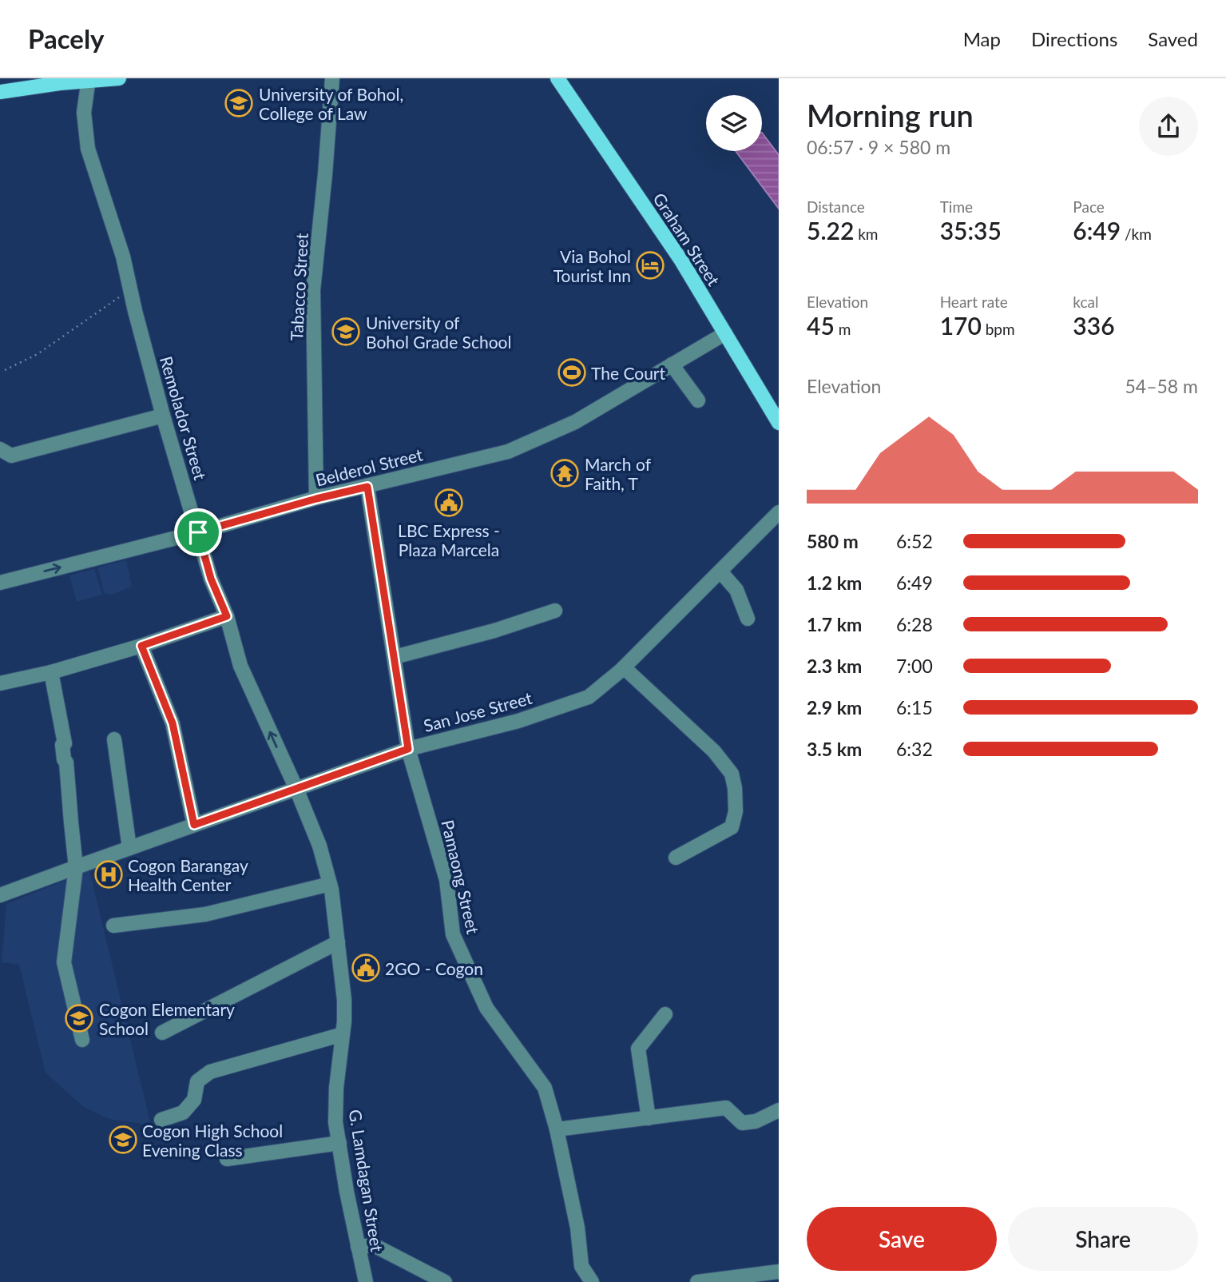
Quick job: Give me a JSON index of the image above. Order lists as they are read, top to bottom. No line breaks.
{"streets":{"main road":["Graham Street"],"street":["Tabacco Street","Remolador Street","Belderol Street","San Jose Street","Pamaong Street","G. Lamdagan Street"]},"crossings":[["Graham Street","Belderol Street"],["Tabacco Street","Belderol Street"],["Remolador Street","Belderol Street"],["Remolador Street","San Jose Street"],["Remolador Street","G. Lamdagan Street"],["Belderol Street","Pamaong Street"],["San Jose Street","Pamaong Street"],["San Jose Street","G. Lamdagan Street"]],"places":{"school or university":["University of Bohol, College of Law","University of Bohol Grade School","Cogon Elementary School","Cogon High School Evening Class"],"hotel":["Via Bohol Tourist Inn"],"sports":["The Court"],"temple":["March of Faith, T"],"public building":["LBC Express - Plaza Marcela","2GO - Cogon"],"hospital":["Cogon Barangay Health Center"]},"page":{"header":"Pacely","nav":["Map","Directions","Saved"],"heading":["Morning run","06:57 · 9 × 580 m"],"stats":[["Distance","5.22 km"],["Time","35:35"],["Pace","6:49 /km"],["Elevation","45 m"],["Heart rate","170 bpm"],["kcal","336"]],"chart":["Elevation","54–58 m"],"list":[{"name":"580 m","note":"6:52"},{"name":"1.2 km","note":"6:49"},{"name":"1.7 km","note":"6:28"},{"name":"2.3 km","note":"7:00"},{"name":"2.9 km","note":"6:15"},{"name":"3.5 km","note":"6:32"}],"buttons":["Save","Share"]}}
